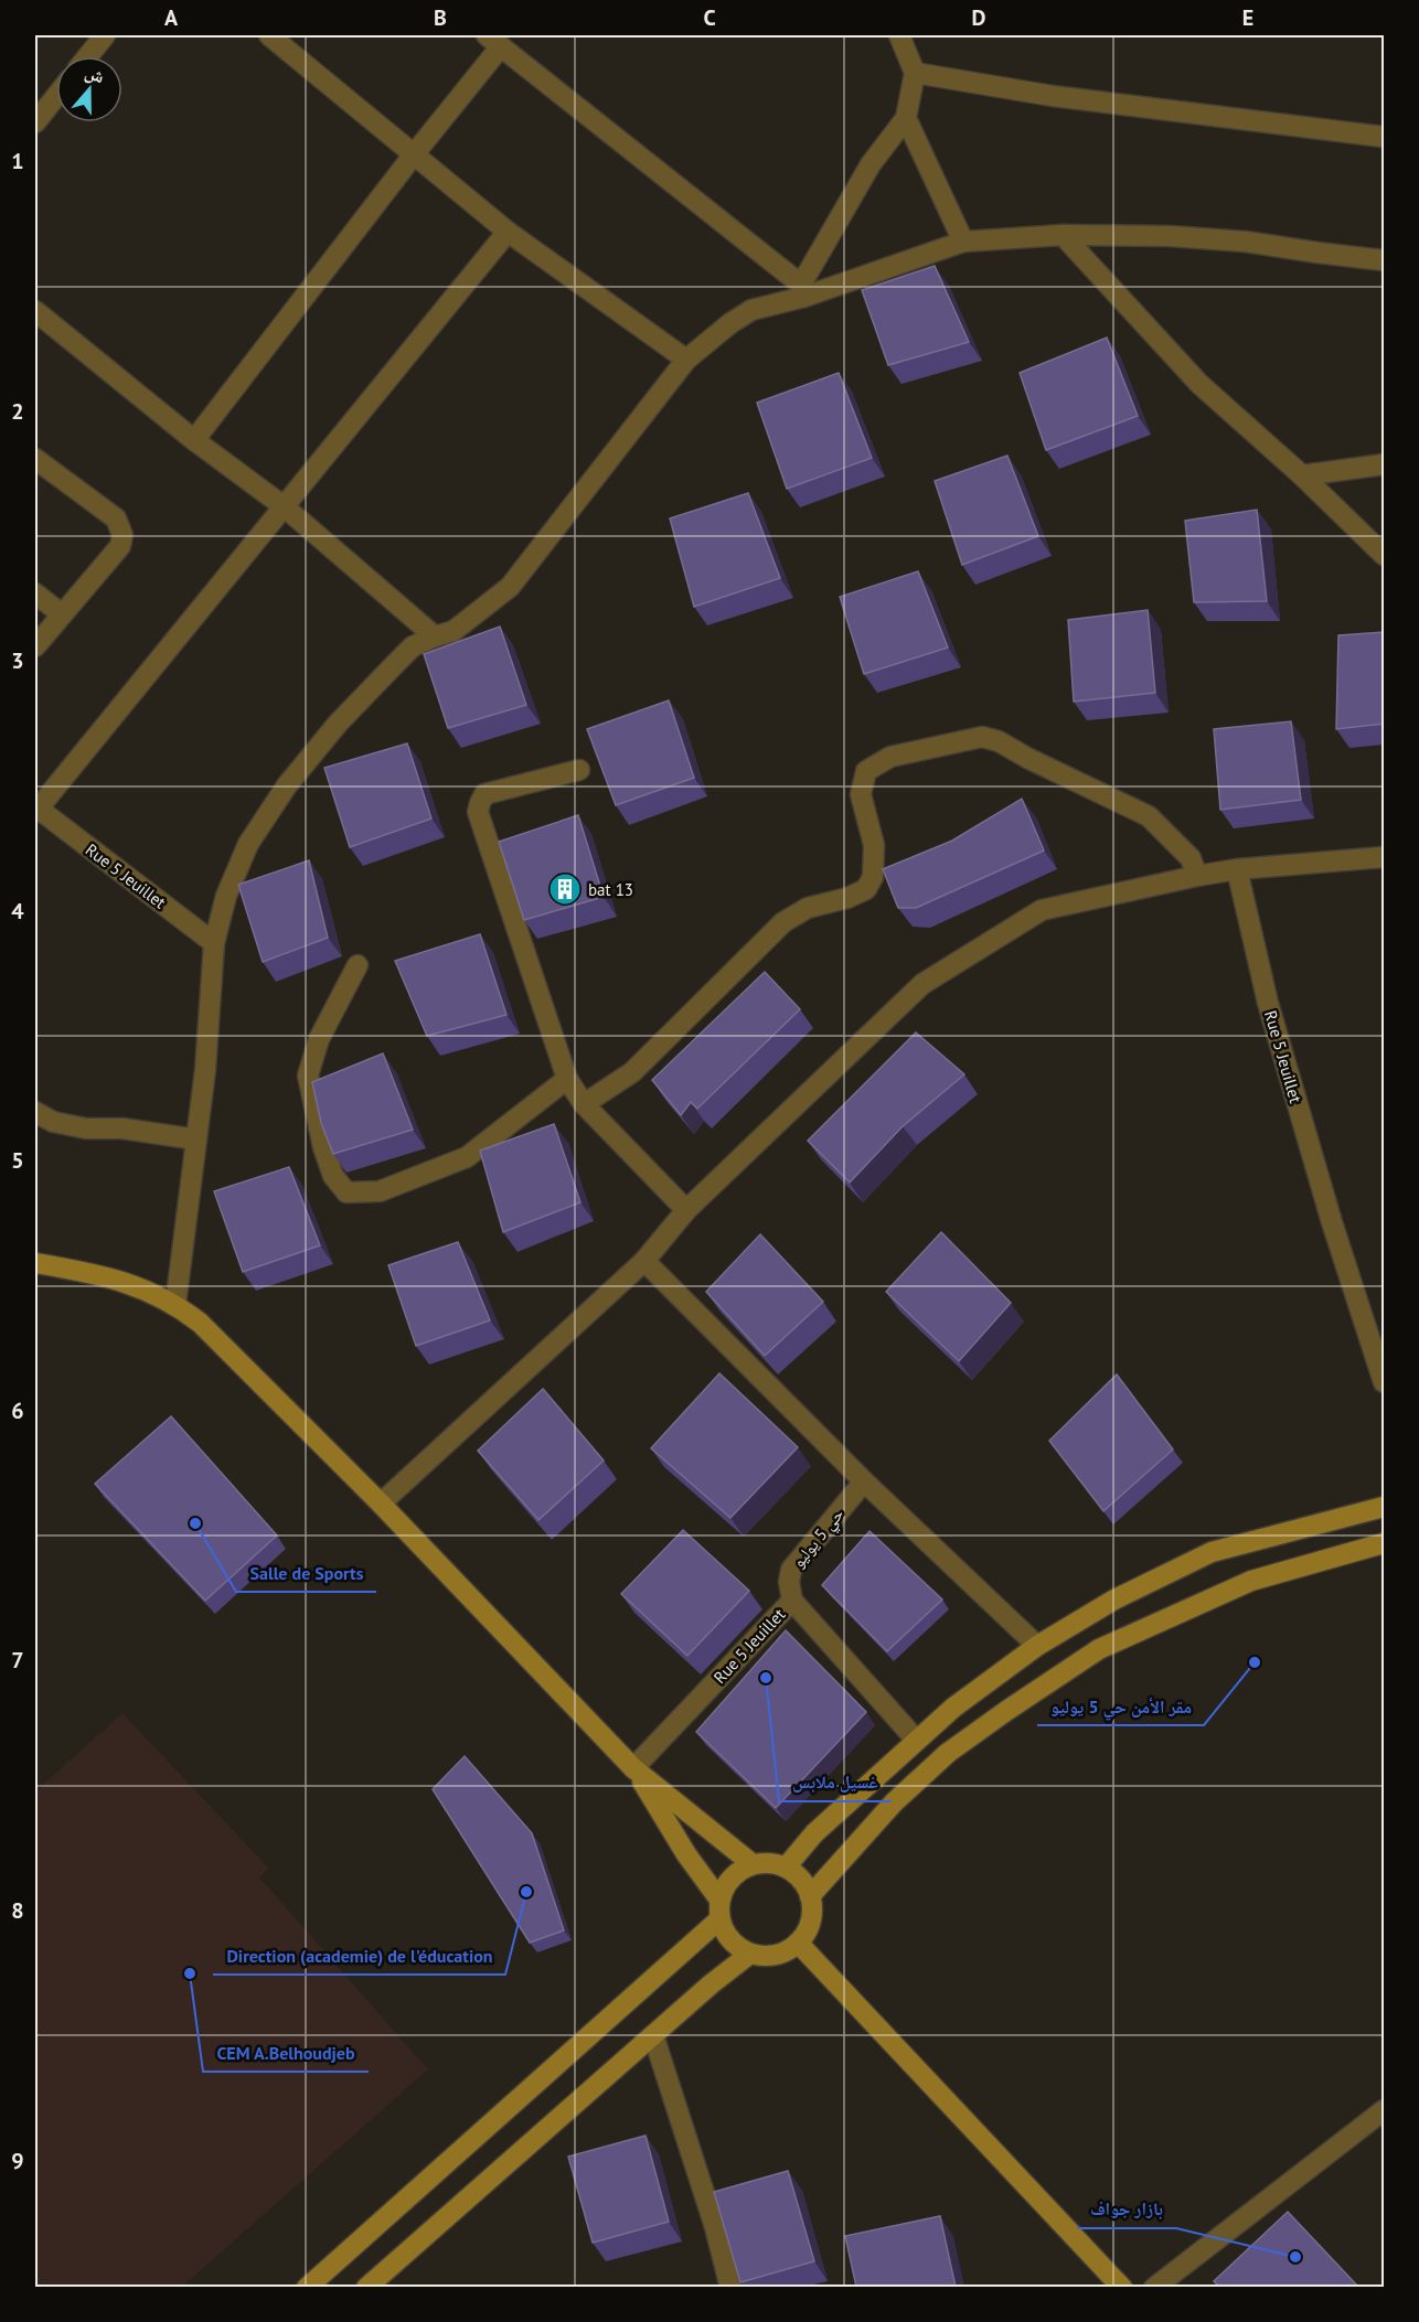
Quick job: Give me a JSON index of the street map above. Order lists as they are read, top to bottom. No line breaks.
{"streets":{"street":["Rue 5 Jeuillet","حي 5 يوليو"]},"crossings":[["Rue 5 Jeuillet","حي 5 يوليو"]],"places":{"building":["bat 13"],"other":["Salle de Sports","مقر الأمن حي 5 يوليو","غسيل ملابس","Direction (academie) de l'éducation","CEM A.Belhoudjeb","بازار جواف"]},"north":"top","grid":{"columns":["A","B","C","D","E"],"rows":["1","2","3","4","5","6","7","8","9"]}}
